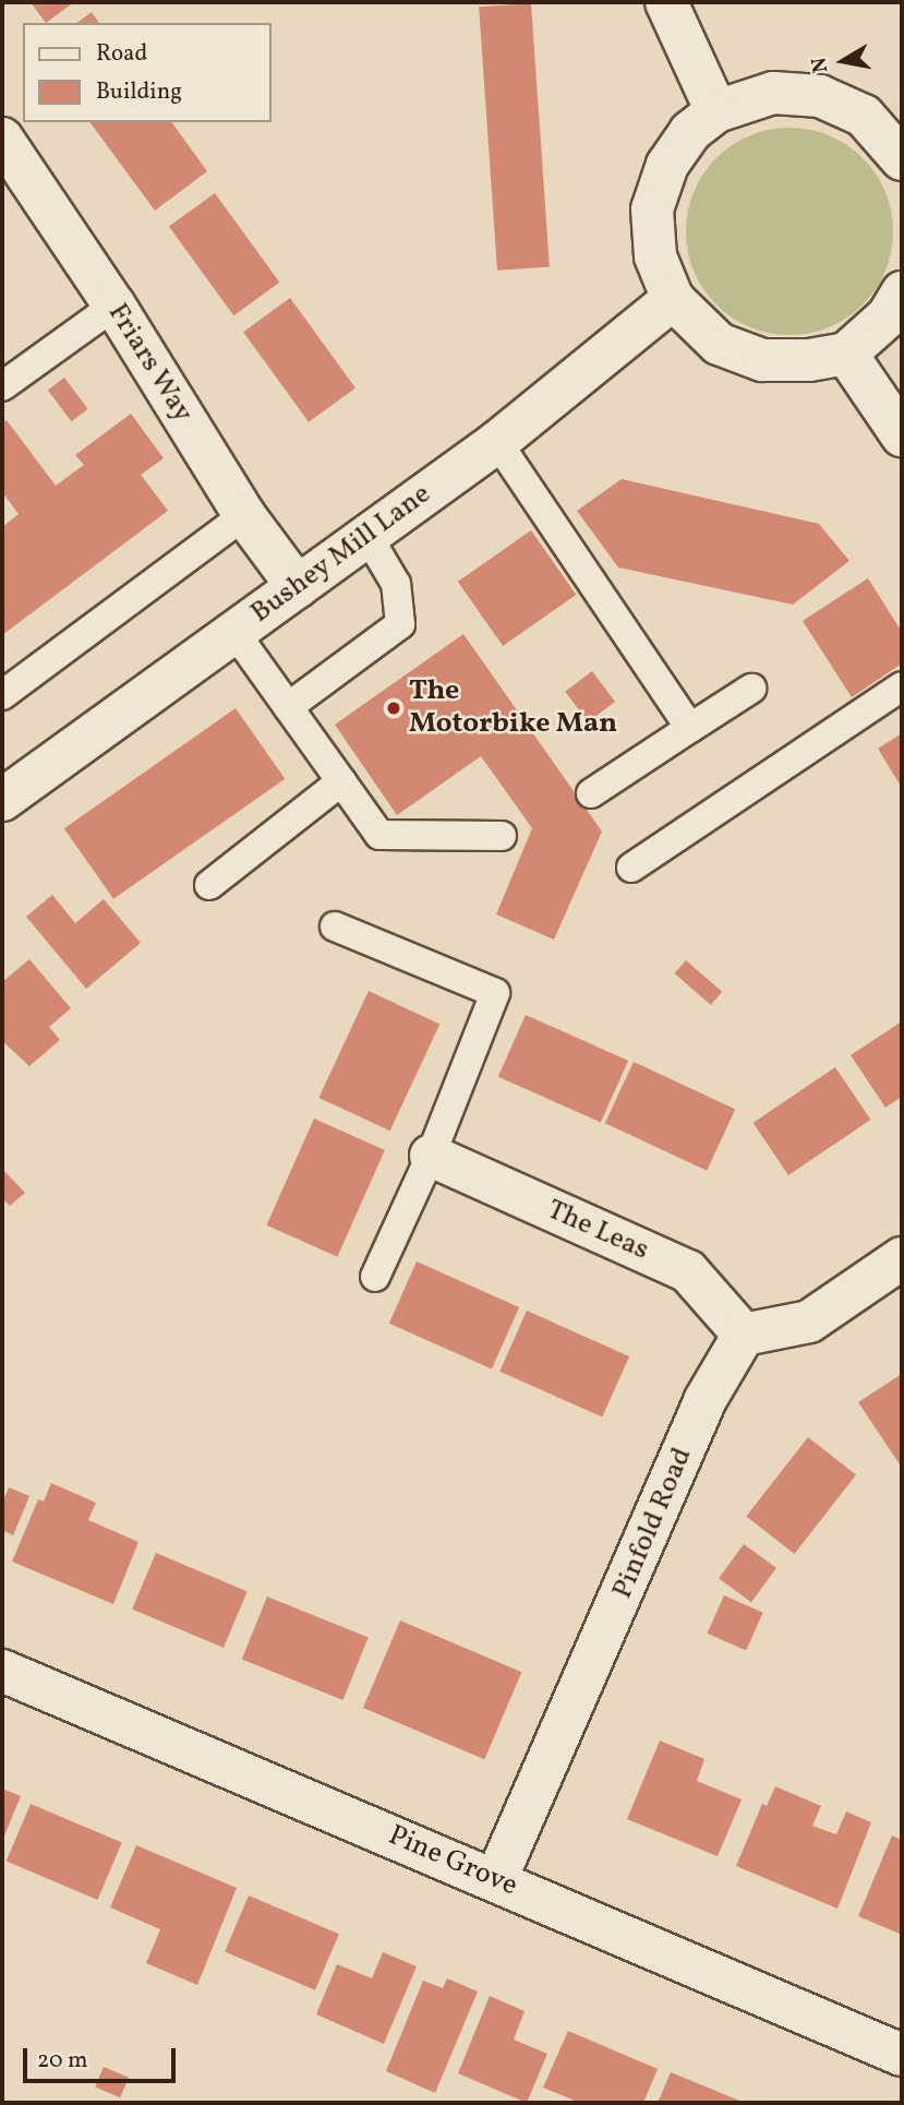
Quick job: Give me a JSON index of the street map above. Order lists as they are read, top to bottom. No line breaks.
{"streets":{"street":["Friars Way","Bushey Mill Lane","The Leas","Pinfold Road","Pine Grove"]},"crossings":[["Friars Way","Bushey Mill Lane"],["The Leas","Pinfold Road"],["Pinfold Road","Pine Grove"]],"places":["The Motorbike Man"],"legend":["Road","Building"],"scale_bar":"20 m","north":"left"}
